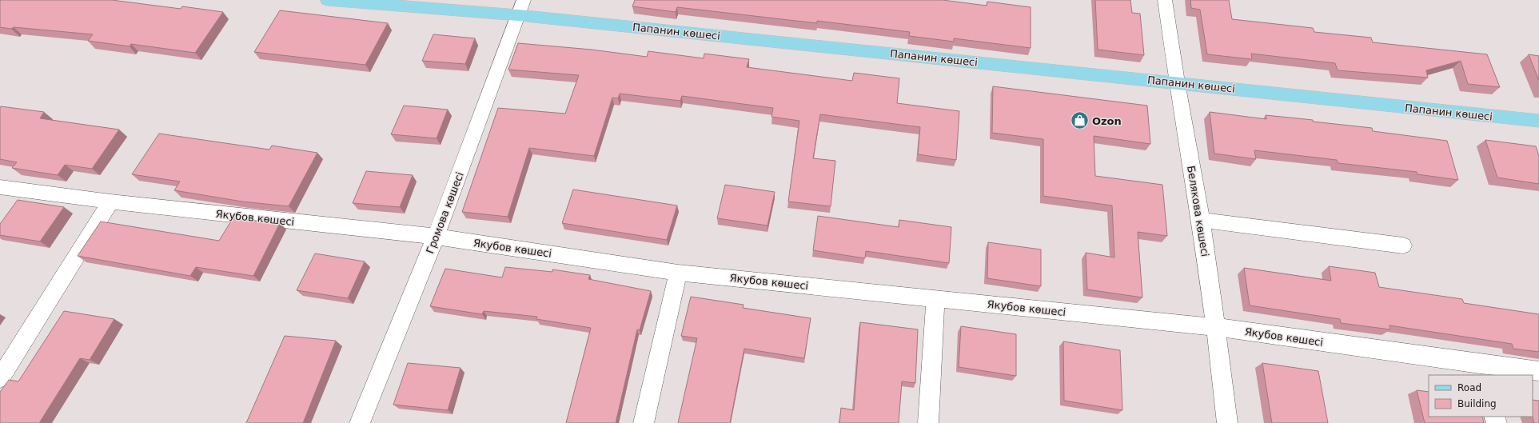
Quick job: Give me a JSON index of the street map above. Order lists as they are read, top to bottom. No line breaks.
{"streets":{"main road":["Папанин көшесі"],"street":["Белякова көшесі","Громова көшесі","Якубов көшесі"]},"crossings":[["Папанин көшесі","Белякова көшесі"],["Папанин көшесі","Громова көшесі"],["Белякова көшесі","Якубов көшесі"],["Громова көшесі","Якубов көшесі"]],"places":{"shop":["Ozon"]},"legend":["Road","Building"]}
